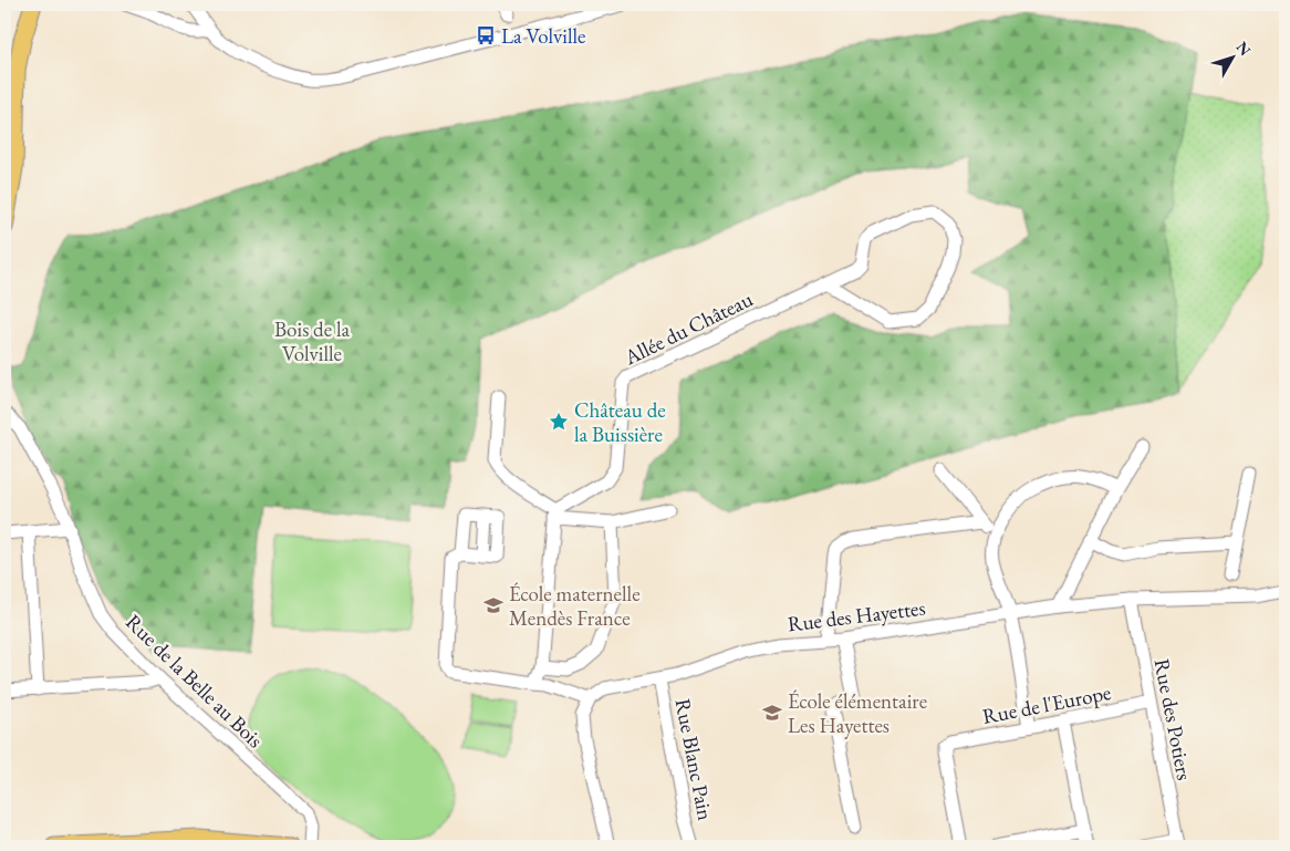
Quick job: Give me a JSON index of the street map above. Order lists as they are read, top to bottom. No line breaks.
{"streets":{"street":["Allée du Château","Rue des Hayettes","Rue de la Belle au Bois","Rue de l'Europe","Rue des Potiers","Rue Blanc Pain"]},"crossings":[["Rue des Hayettes","Rue des Potiers"],["Rue des Hayettes","Rue Blanc Pain"],["Rue de l'Europe","Rue des Potiers"]],"parks":["Bois de la Volville"],"places":{"bus stop":["La Volville"],"place":["Château de la Buissière"],"school or university":["École maternelle Mendès France","École élémentaire Les Hayettes"]},"north":"top right"}
